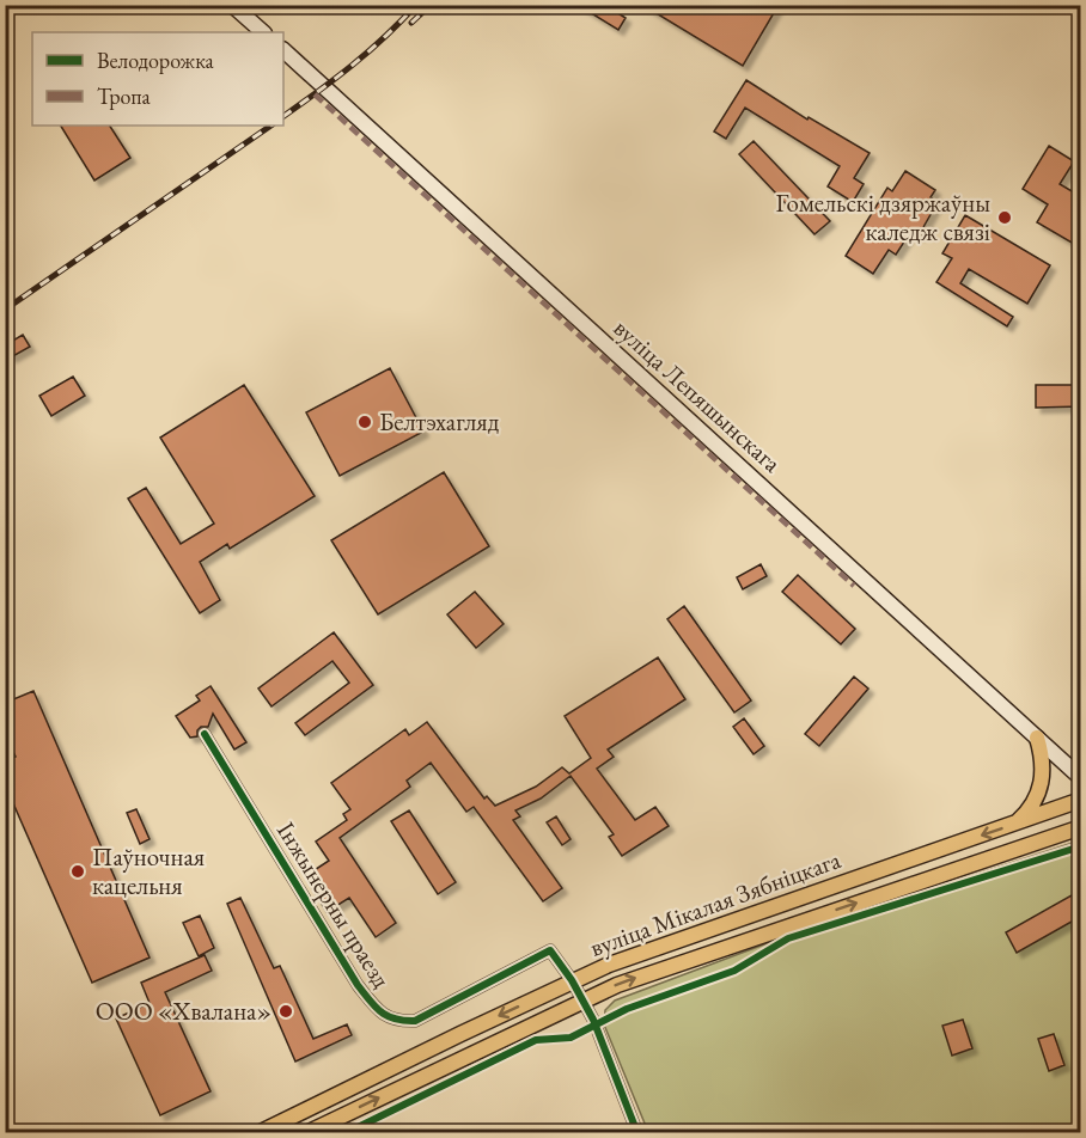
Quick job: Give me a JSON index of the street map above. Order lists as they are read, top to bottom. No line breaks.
{"streets":{"main road":["вуліца Лепяшынскага","вуліца Мікалая Зябніцкага"],"street":["Інжынерны праезд"]},"crossings":[["вуліца Мікалая Зябніцкага","Інжынерны праезд"]],"places":["Гомельскі дзяржаўны каледж связі","Белтэхагляд","Паўночная кацельня","ООО «Хвалана»"],"legend":["Велодорожка","Тропа"]}
